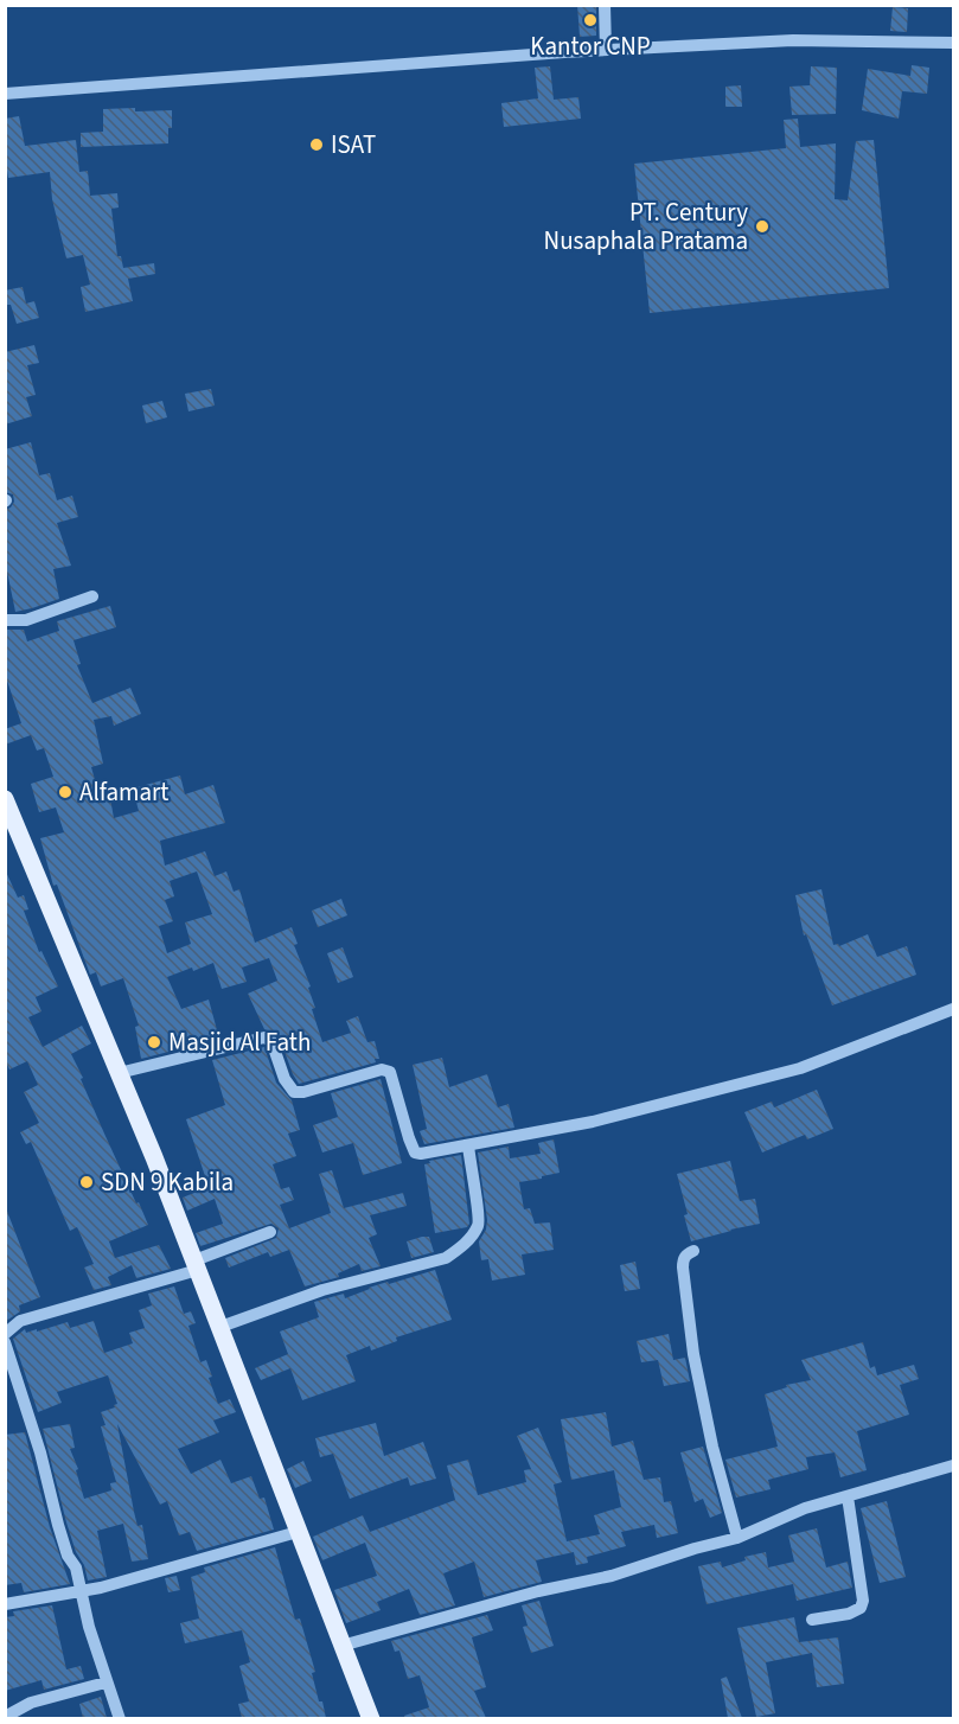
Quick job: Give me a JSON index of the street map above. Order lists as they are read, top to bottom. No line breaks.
{"places":["Kantor CNP","ISAT","PT. Century Nusaphala Pratama","Alfamart","Masjid Al Fath","SDN 9 Kabila"]}
